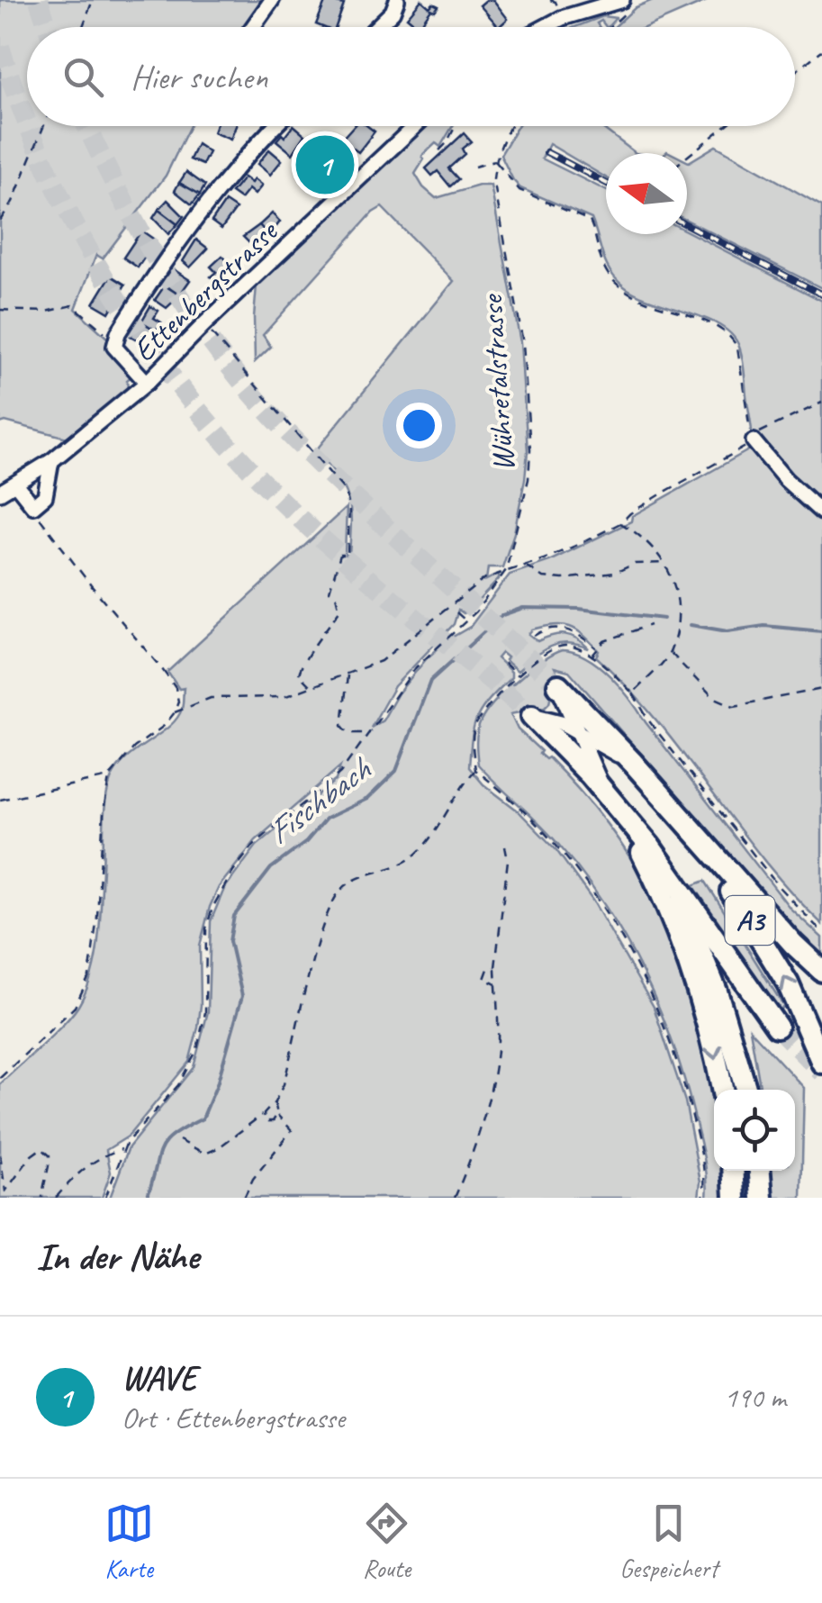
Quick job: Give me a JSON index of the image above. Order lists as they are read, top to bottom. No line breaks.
{"streets":{"highway":["A3"],"street":["Ettenbergstrasse"],"path":["Wühretalstrasse"]},"water":["Fischbach"],"north":"left","page":{"search":"Hier suchen","pins":"1","heading":"In der Nähe","list":[{"mark":"1","name":"WAVE","note":"Ort · Ettenbergstrasse","value":"190 m"}],"nav":["Karte","Route","Gespeichert"]}}
